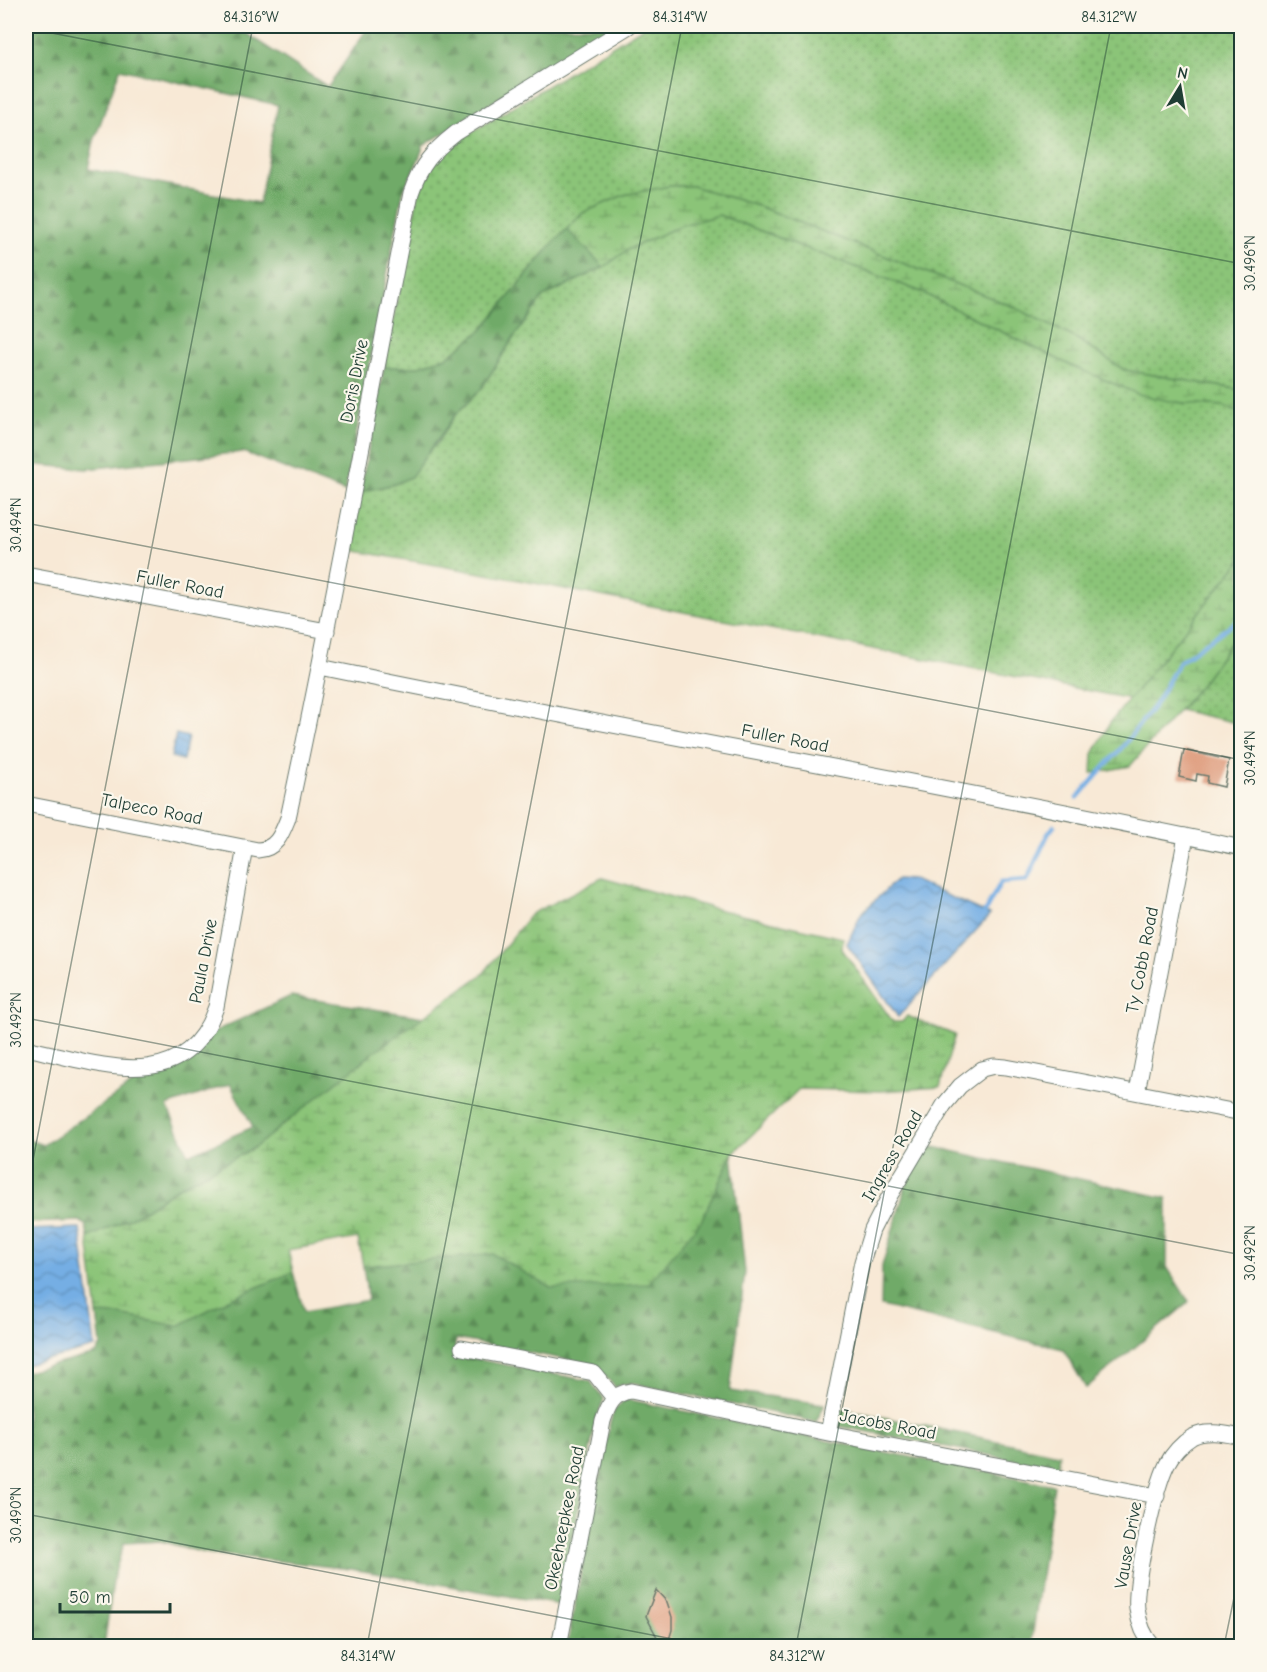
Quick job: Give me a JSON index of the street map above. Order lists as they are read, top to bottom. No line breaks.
{"streets":{"street":["Doris Drive","Fuller Road","Talpeco Road","Ty Cobb Road","Paula Drive","Ingress Road","Jacobs Road","Okeeheepkee Road","Vause Drive"]},"crossings":[["Doris Drive","Fuller Road"],["Doris Drive","Talpeco Road"],["Fuller Road","Ty Cobb Road"],["Talpeco Road","Paula Drive"],["Ty Cobb Road","Ingress Road"],["Ingress Road","Jacobs Road"],["Jacobs Road","Okeeheepkee Road"],["Jacobs Road","Vause Drive"]],"scale_bar":"50 m","north":"top","coordinates":["84.316°W","84.314°W","84.312°W","30.496°N","30.494°N","30.492°N","30.490°N"]}
